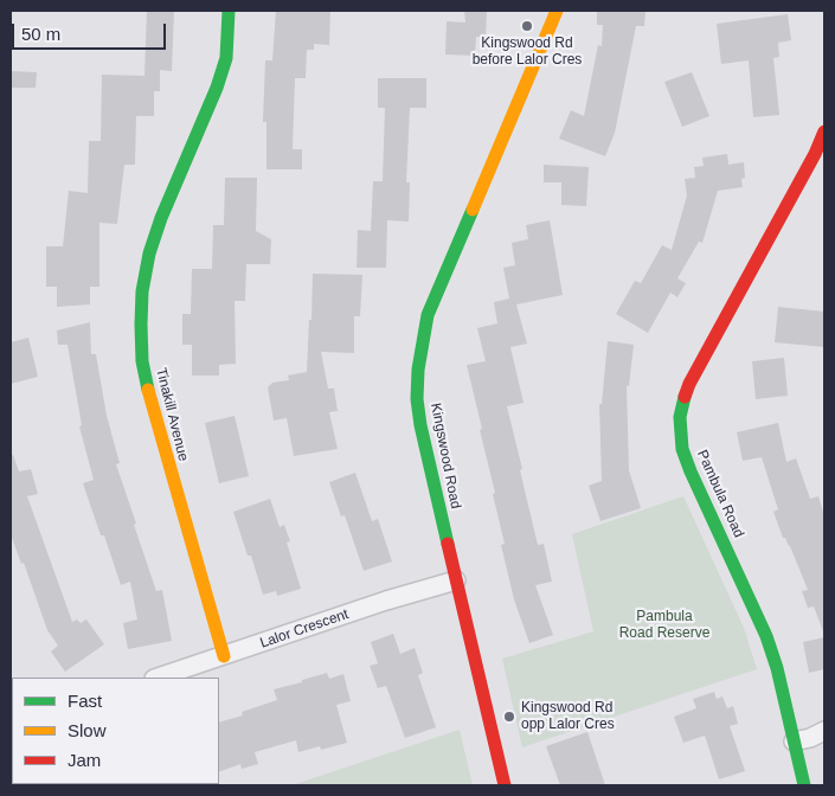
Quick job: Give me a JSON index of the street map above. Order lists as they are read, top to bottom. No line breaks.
{"streets":{"street":["Tinakill Avenue","Kingswood Road","Pambula Road","Lalor Crescent"]},"crossings":[["Tinakill Avenue","Lalor Crescent"],["Kingswood Road","Lalor Crescent"]],"parks":["Pambula Road Reserve"],"places":["Kingswood Rd before Lalor Cres","Kingswood Rd opp Lalor Cres"],"legend":["Fast","Slow","Jam"],"scale_bar":"50 m"}
